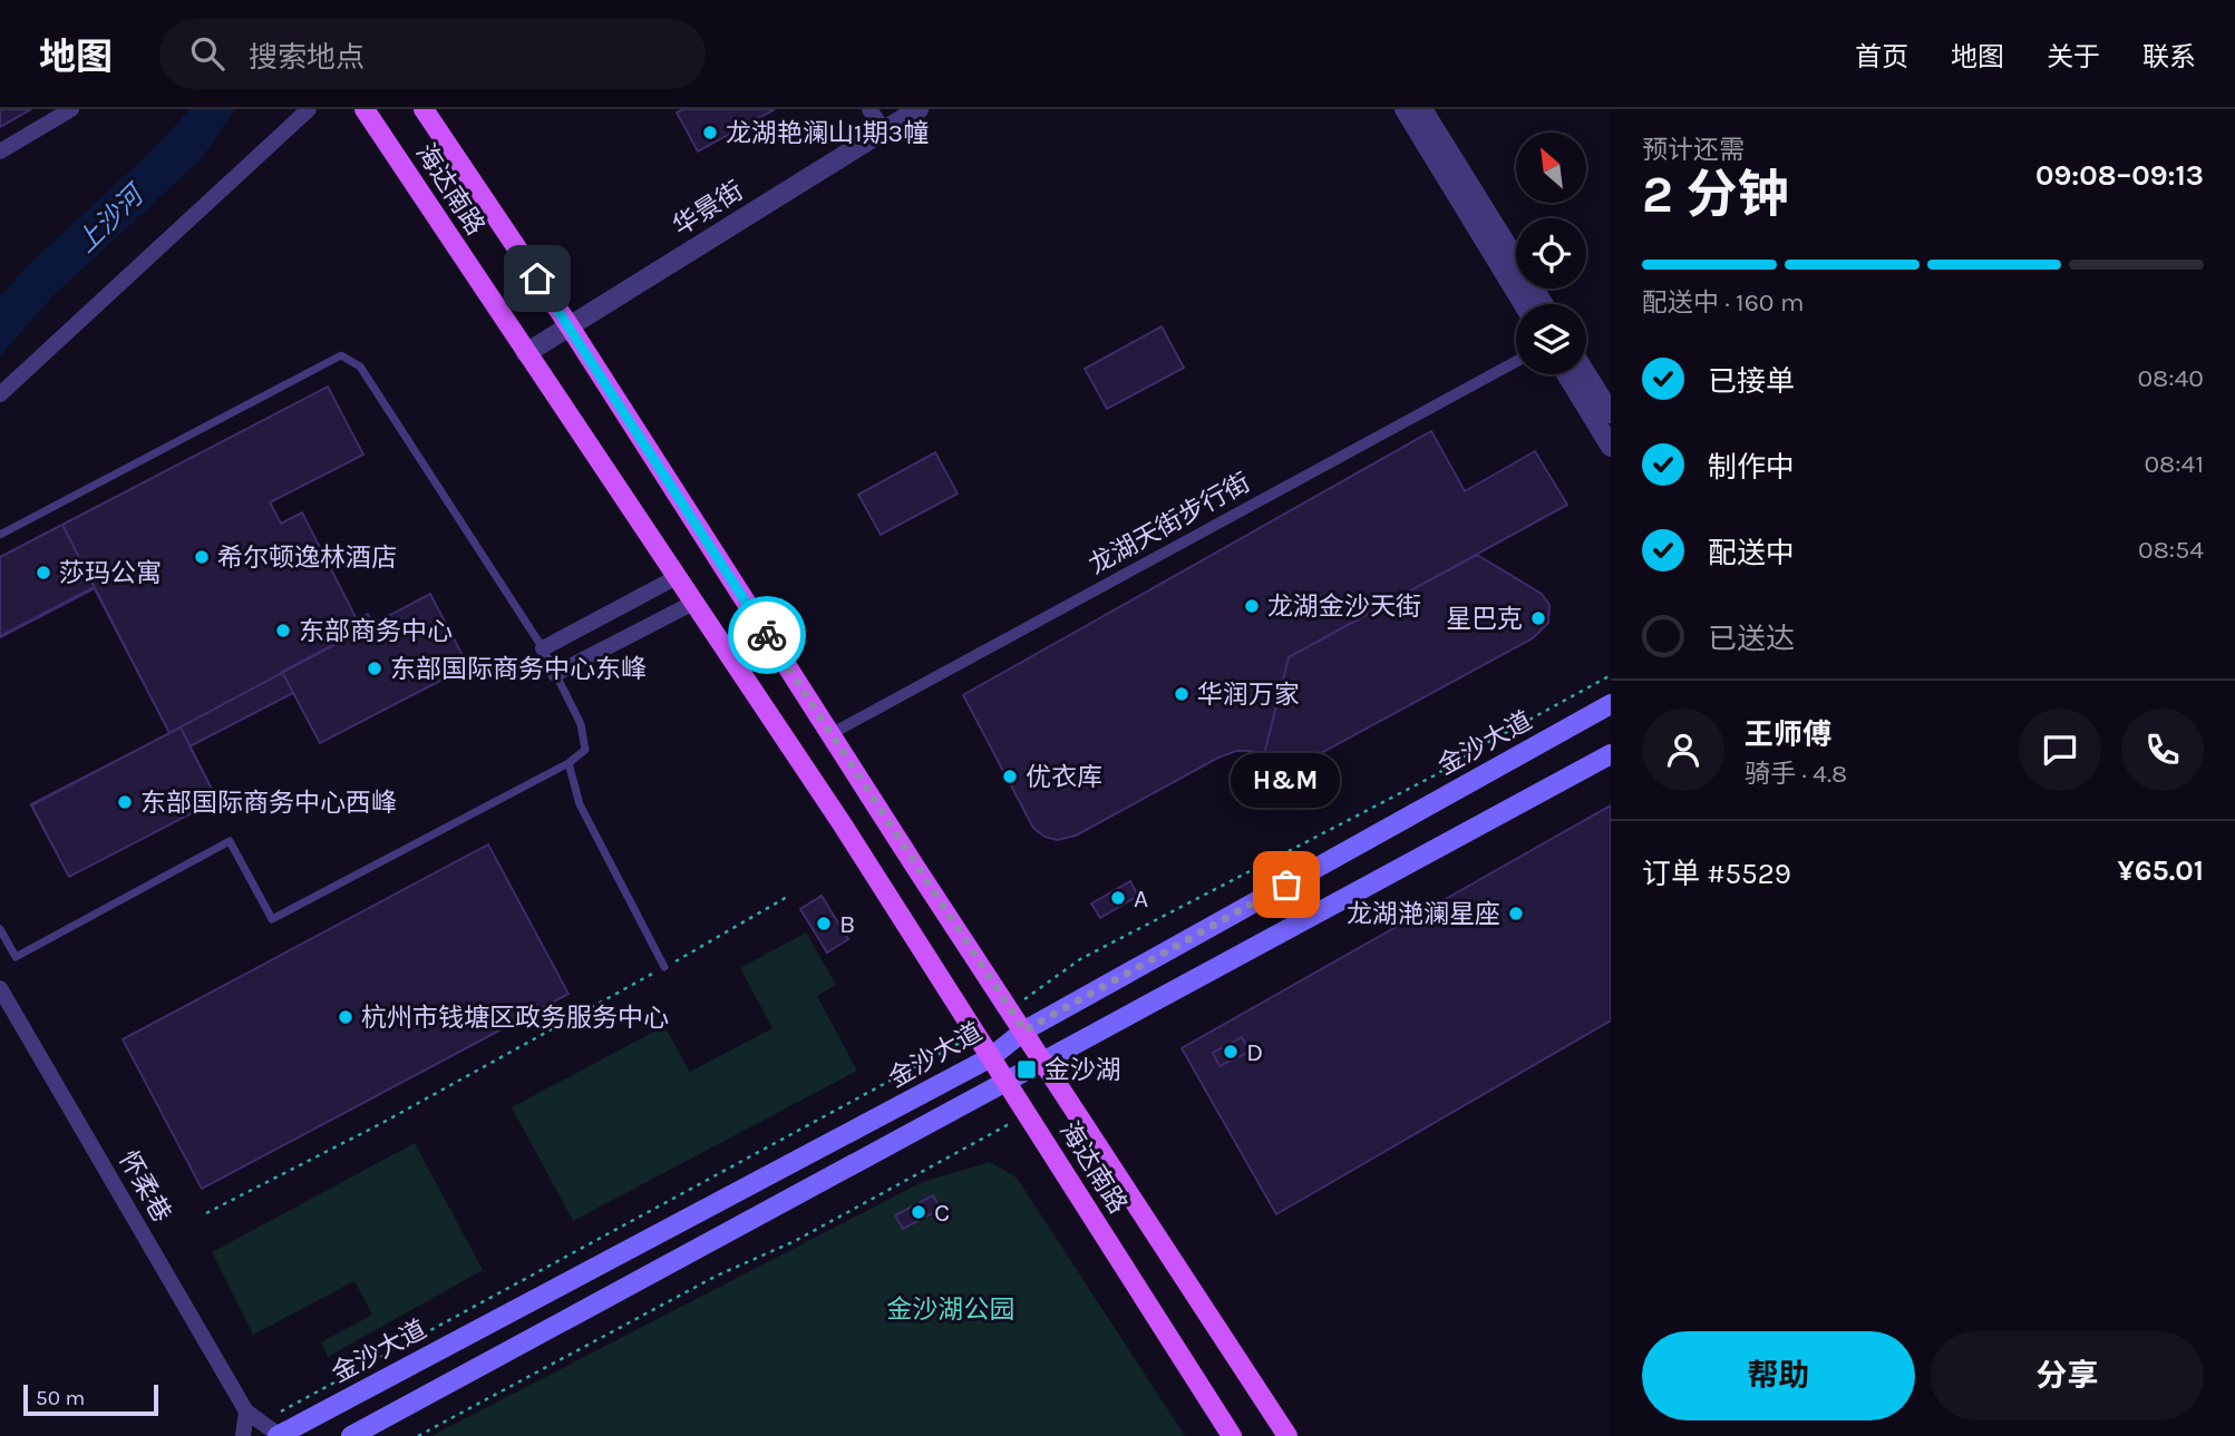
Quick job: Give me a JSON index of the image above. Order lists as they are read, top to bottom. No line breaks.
{"streets":{"main road":["海达南路","金沙大道"],"street":["华景街","龙湖天街步行街","怀柔巷"]},"crossings":[["海达南路","华景街"],["海达南路","龙湖天街步行街"],["海达南路","金沙大道"],["金沙大道","怀柔巷"]],"water":["上沙河"],"parks":["金沙湖公园"],"places":{"other":["龙湖艳澜山1期3幢","希尔顿逸林酒店","莎玛公寓","龙湖金沙天街","星巴克","东部商务中心","东部国际商务中心东峰","华润万家","优衣库","东部国际商务中心西峰","H&M","A","龙湖滟澜星座","B","杭州市钱塘区政务服务中心","D","C"],"transit":["金沙湖"]},"scale_bar":"50 m","north":"top left","page":{"header":"地图","search":"搜索地点","nav":["首页","地图","关于","联系"],"heading":["2 分钟","预计还需","09:08–09:13"],"panel":["王师傅","骑手 · 4.8","订单 #5529","¥65.01"],"bar":"配送中 · 160 m","list":[["已接单","08:40"],["制作中","08:41"],["配送中","08:54"],"已送达"],"bubble":"H&M","buttons":["帮助","分享"],"scale":"50 m"}}
